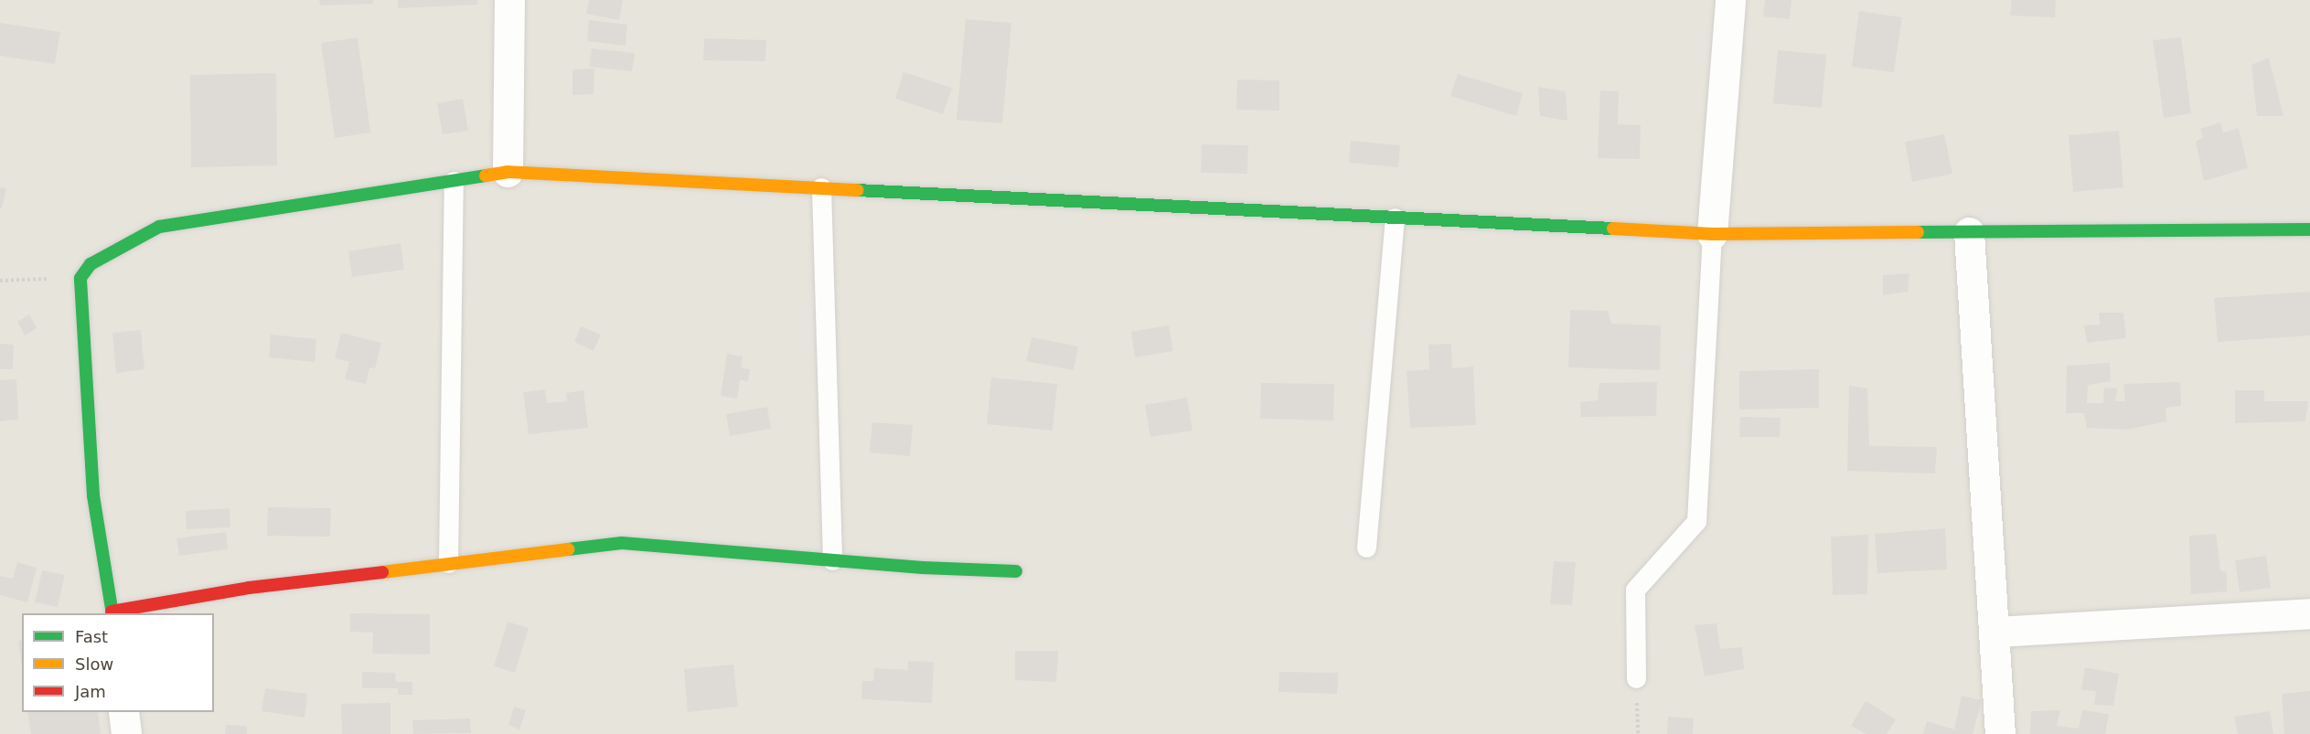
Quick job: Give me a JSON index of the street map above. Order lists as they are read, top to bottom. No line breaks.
{"legend":["Fast","Slow","Jam"]}
